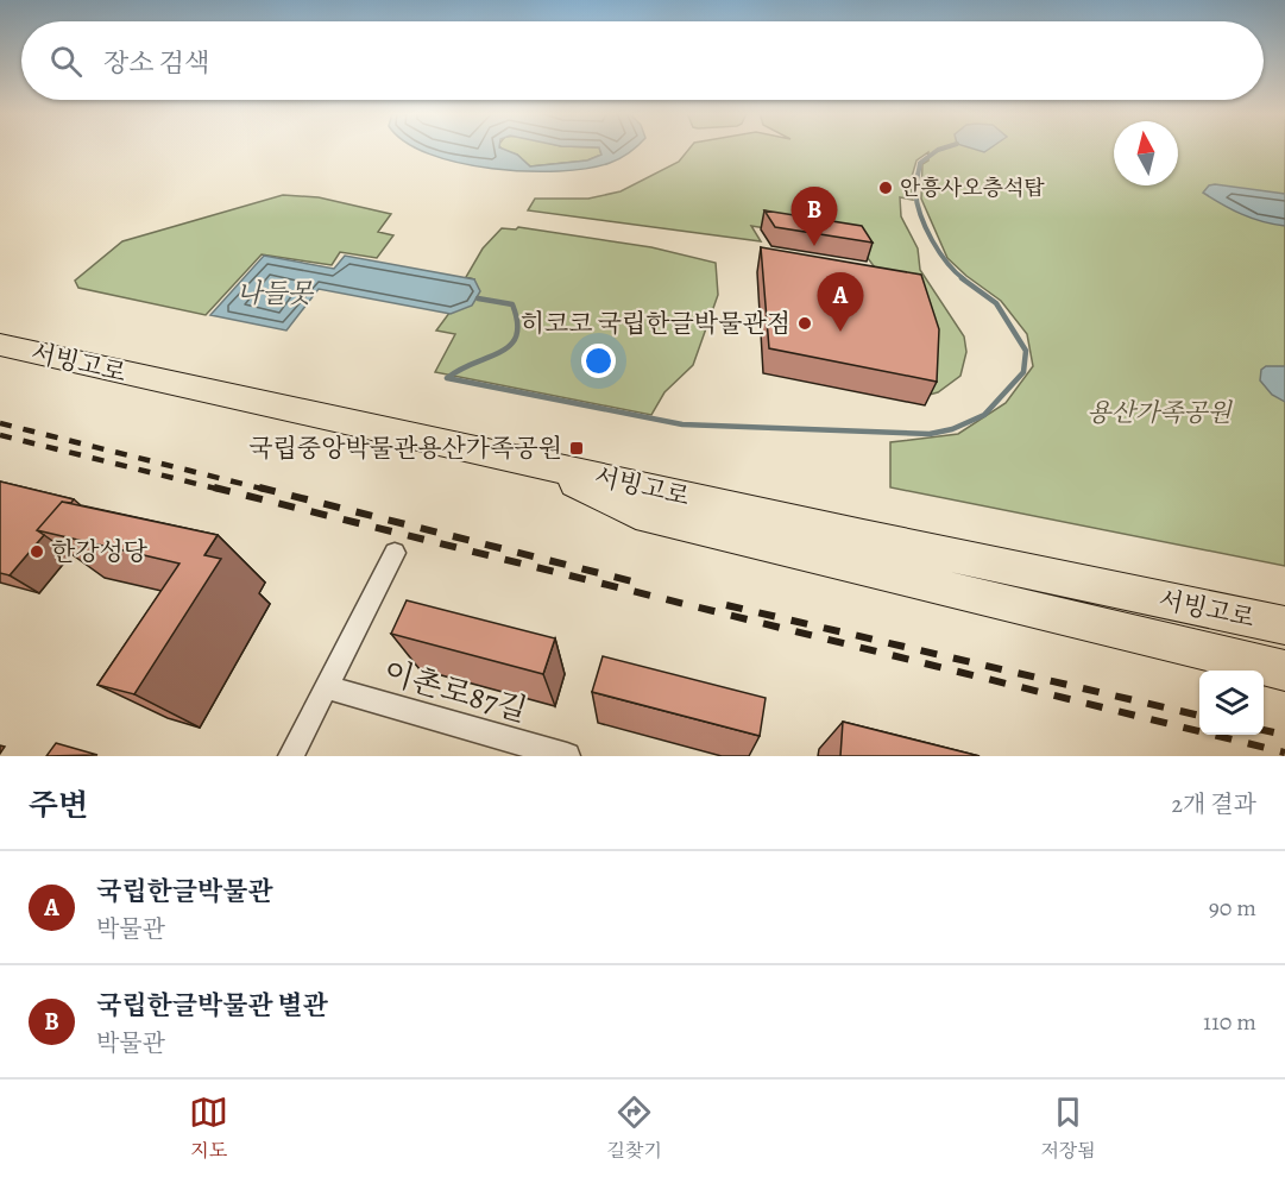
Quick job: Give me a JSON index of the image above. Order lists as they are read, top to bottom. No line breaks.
{"streets":{"main road":["서빙고로"],"street":["이촌로87길"]},"water":["나들못"],"parks":["용산가족공원"],"places":{"other":["안흥사오층석탑","히코코 국립한글박물관점","한강성당"],"transit":["국립중앙박물관용산가족공원"]},"north":"top","page":{"search":"장소 검색","pins":["B","A"],"heading":["주변","2개 결과"],"list":[{"mark":"A","name":"국립한글박물관","note":"박물관","value":"90 m"},{"mark":"B","name":"국립한글박물관 별관","note":"박물관","value":"110 m"}],"nav":["지도","길찾기","저장됨"]}}
